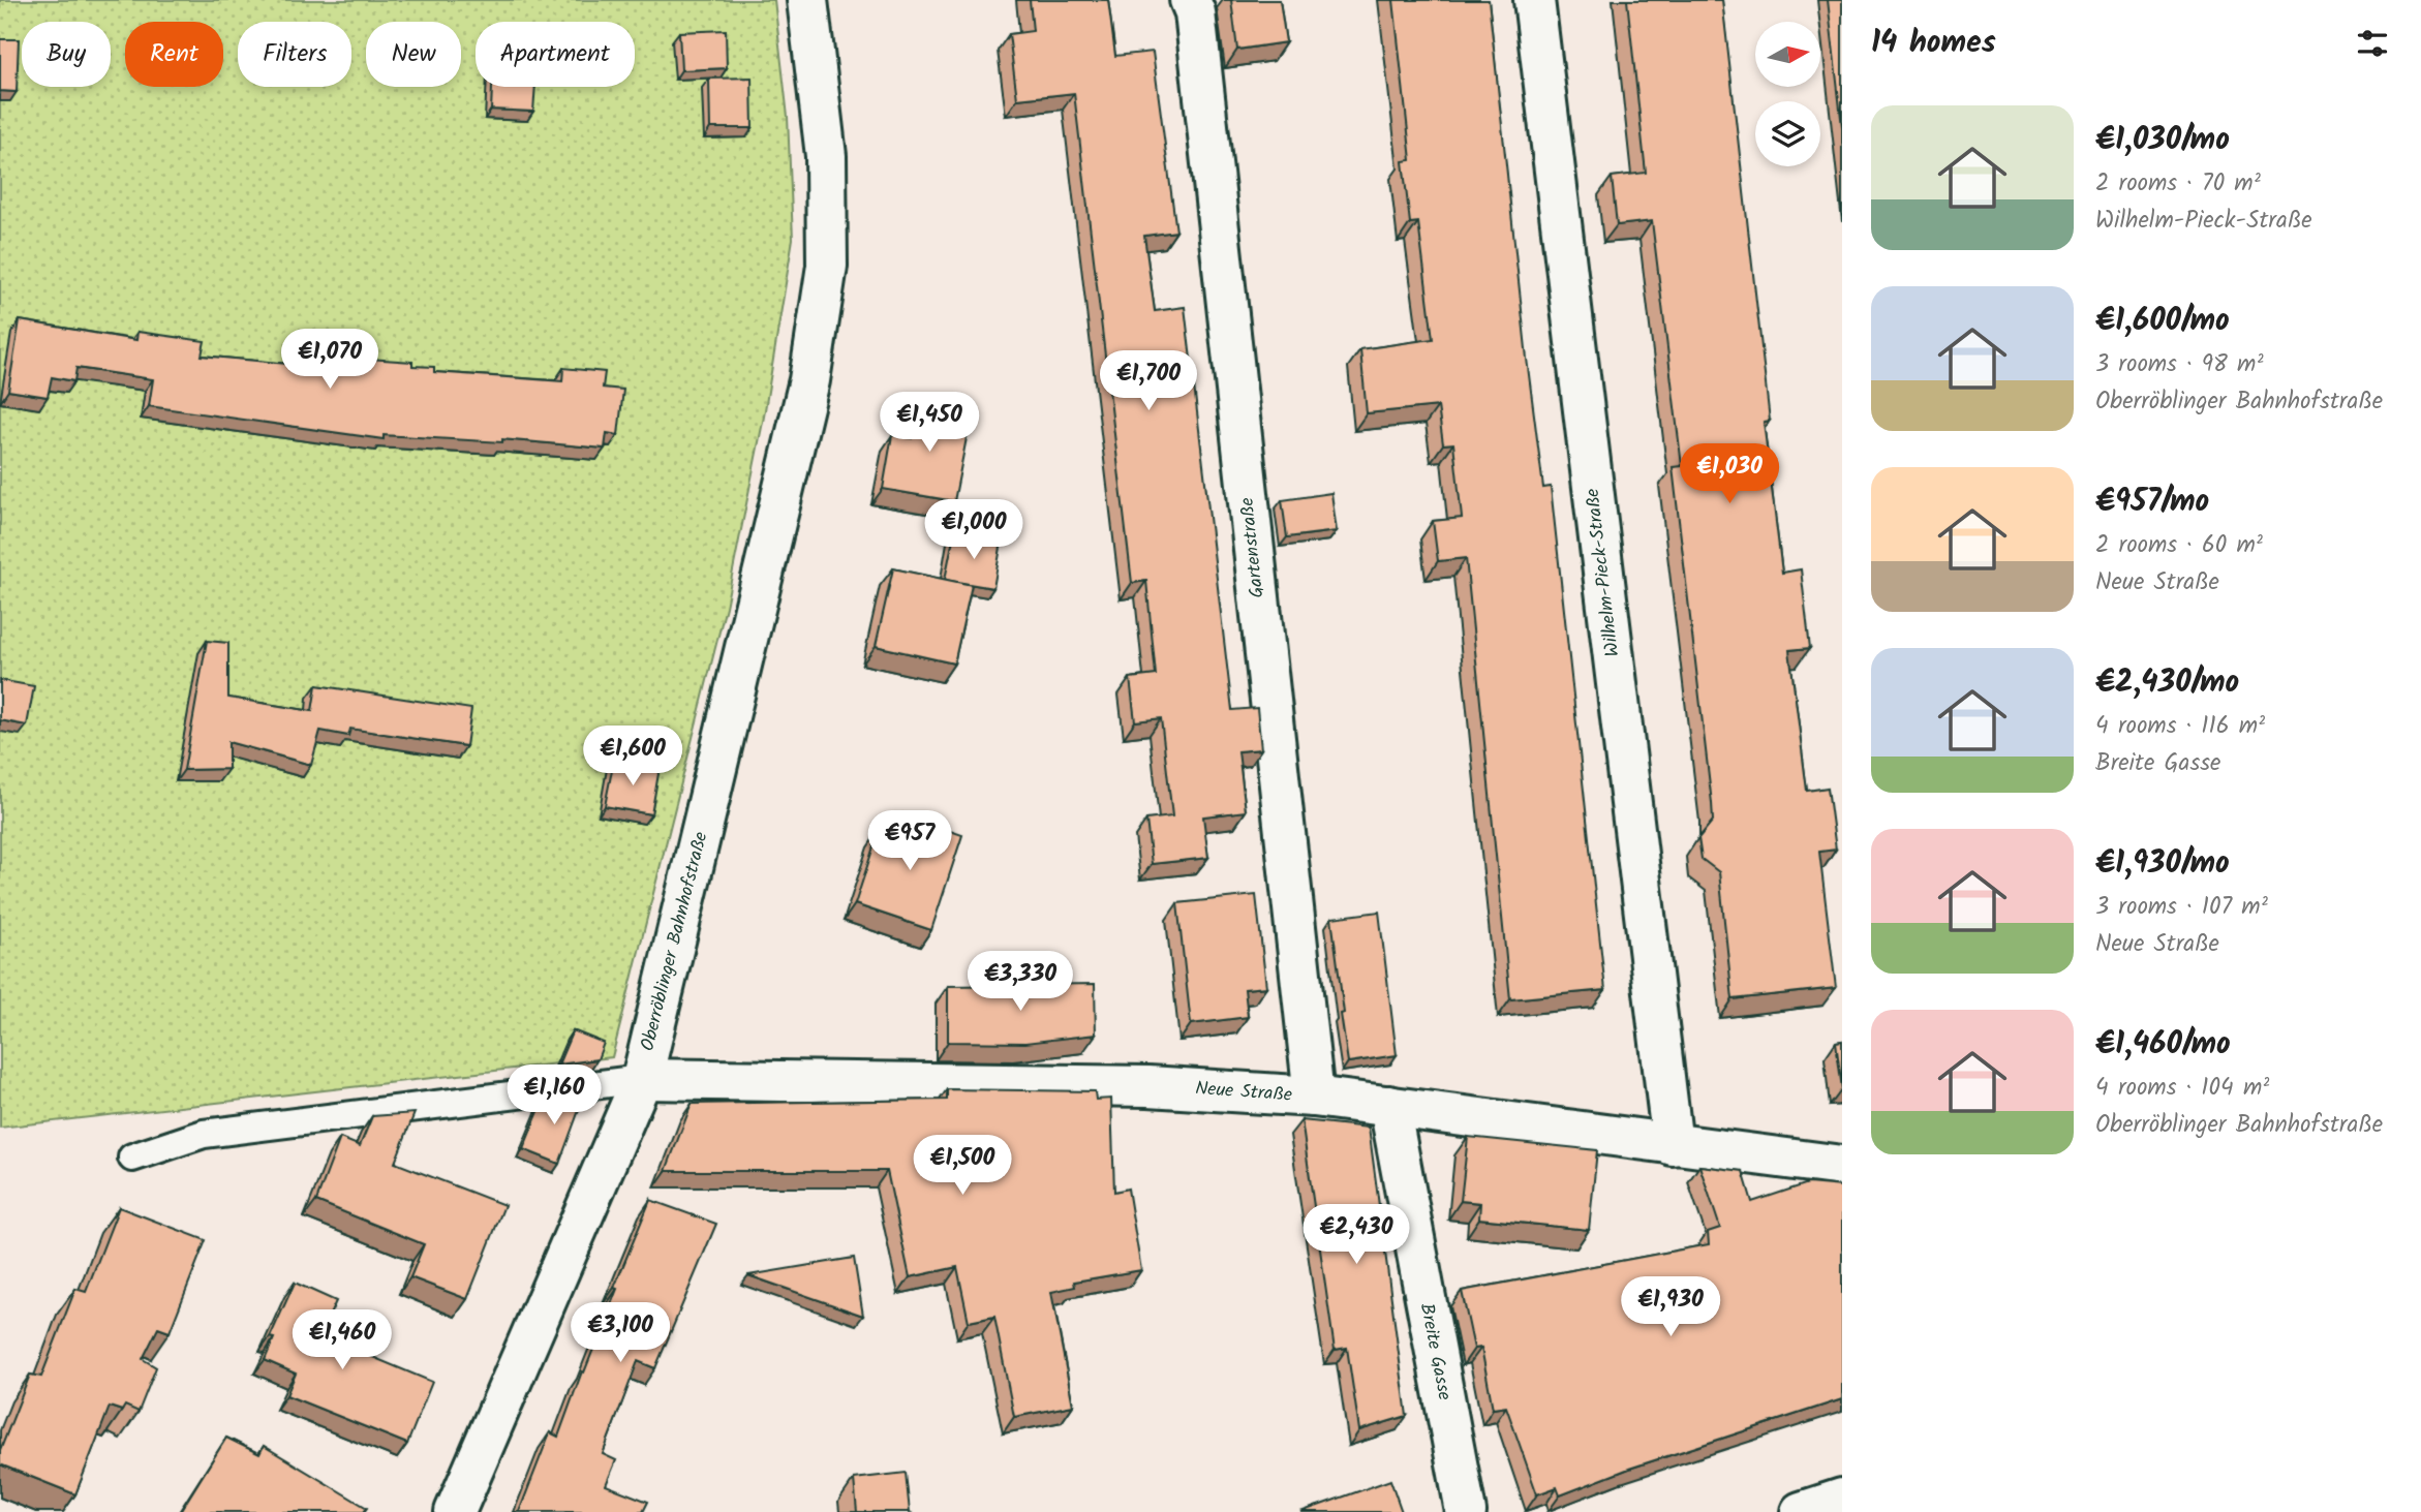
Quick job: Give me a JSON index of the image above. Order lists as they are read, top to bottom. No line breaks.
{"streets":{"street":["Gartenstraße","Wilhelm-Pieck-Straße","Oberröblinger Bahnhofstraße","Neue Straße","Breite Gasse"]},"crossings":[["Gartenstraße","Neue Straße"],["Wilhelm-Pieck-Straße","Neue Straße"],["Oberröblinger Bahnhofstraße","Neue Straße"],["Neue Straße","Breite Gasse"]],"north":"right","page":{"heading":"14 homes","chip":["Buy","Rent","Filters","New","Apartment"],"list":[{"name":"€1,030/mo","note":"2 rooms · 70 m² · Wilhelm-Pieck-Straße"},{"name":"€1,600/mo","note":"3 rooms · 98 m² · Oberröblinger Bahnhofstraße"},{"name":"€957/mo","note":"2 rooms · 60 m² · Neue Straße"},{"name":"€2,430/mo","note":"4 rooms · 116 m² · Breite Gasse"},{"name":"€1,930/mo","note":"3 rooms · 107 m² · Neue Straße"},{"name":"€1,460/mo","note":"4 rooms · 104 m² · Oberröblinger Bahnhofstraße"}],"price":["€1,070","€1,700","€1,450","€1,030","€1,000","€1,600","€957","€3,330","€1,160","€1,500","€2,430","€1,930","€3,100","€1,460"]}}
